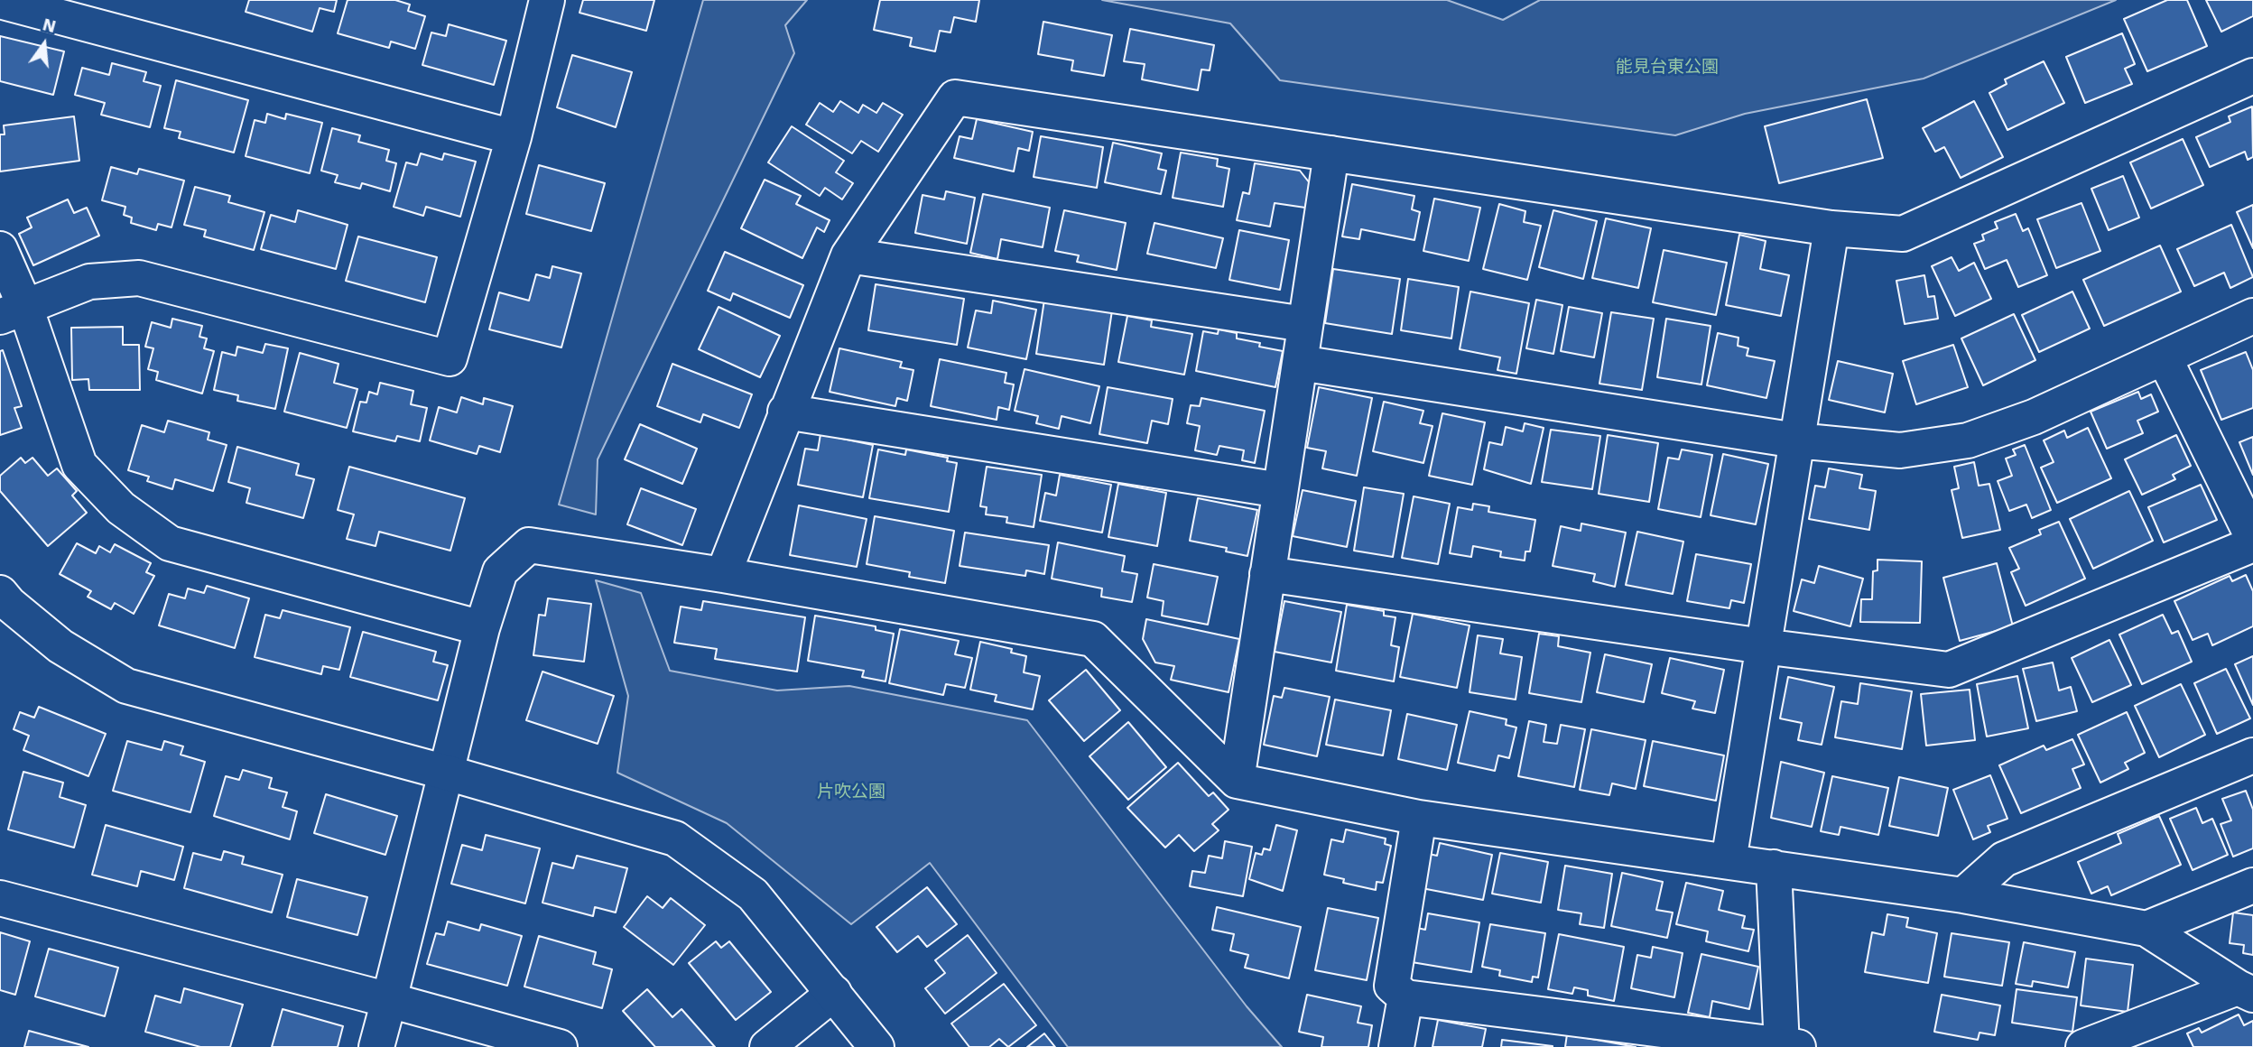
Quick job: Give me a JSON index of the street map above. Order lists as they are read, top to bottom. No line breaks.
{"parks":["能見台東公園","片吹公園"],"north":"top"}
